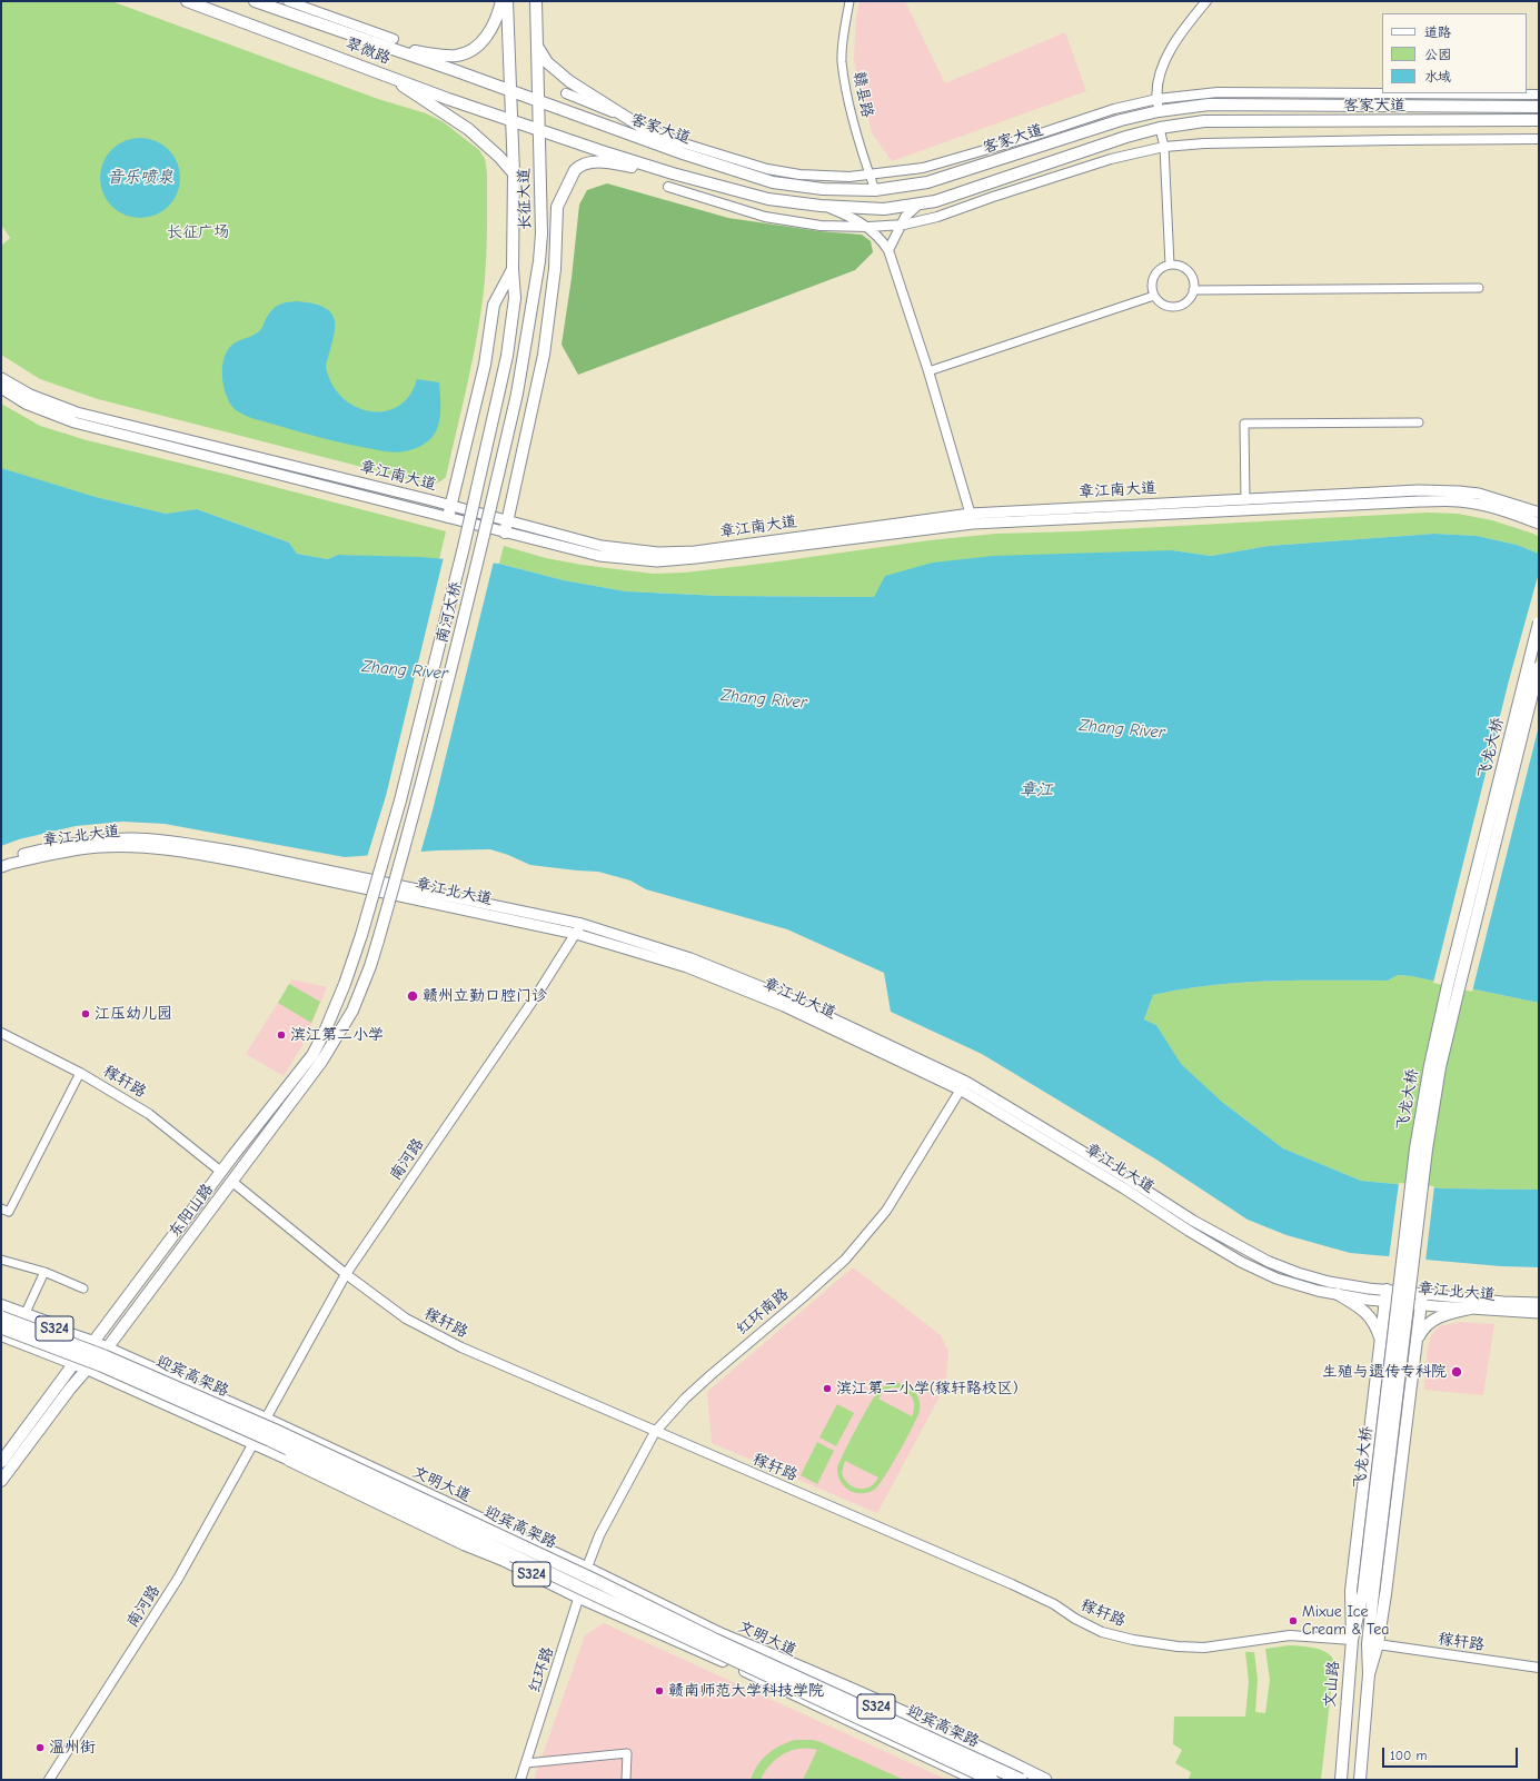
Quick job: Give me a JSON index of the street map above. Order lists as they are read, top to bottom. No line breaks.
{"streets":{"highway":["迎宾高架路"],"main road":["翠微路","客家大道","长征大道","章江南大道","南河大桥","飞龙大桥","章江北大道","东阳山路","S324","文明大道","文山路"],"street":["赣县路","稼轩路","南河路","红环南路","红环路"]},"crossings":[["翠微路","客家大道"],["翠微路","长征大道"],["赣县路","客家大道"],["客家大道","长征大道"],["长征大道","南河大桥"],["南河大桥","东阳山路"],["飞龙大桥","文山路"],["章江北大道","南河路"],["章江北大道","红环南路"],["稼轩路","南河路"],["稼轩路","东阳山路"],["稼轩路","红环南路"],["稼轩路","文山路"],["南河路","S324"],["南河路","文明大道"],["东阳山路","S324"],["东阳山路","文明大道"],["红环南路","文明大道"],["红环南路","红环路"],["S324","红环路"],["文明大道","红环路"]],"water":["音乐喷泉","Zhang River","章江"],"parks":["长征广场"],"places":["赣州立勤口腔门诊","江压幼儿园","滨江第二小学","生殖与遗传专科院","滨江第二小学(稼轩路校区）","Mixue Ice Cream & Tea","赣南师范大学科技学院","温州街"],"legend":["道路","公园","水域"],"scale_bar":"100 m"}
